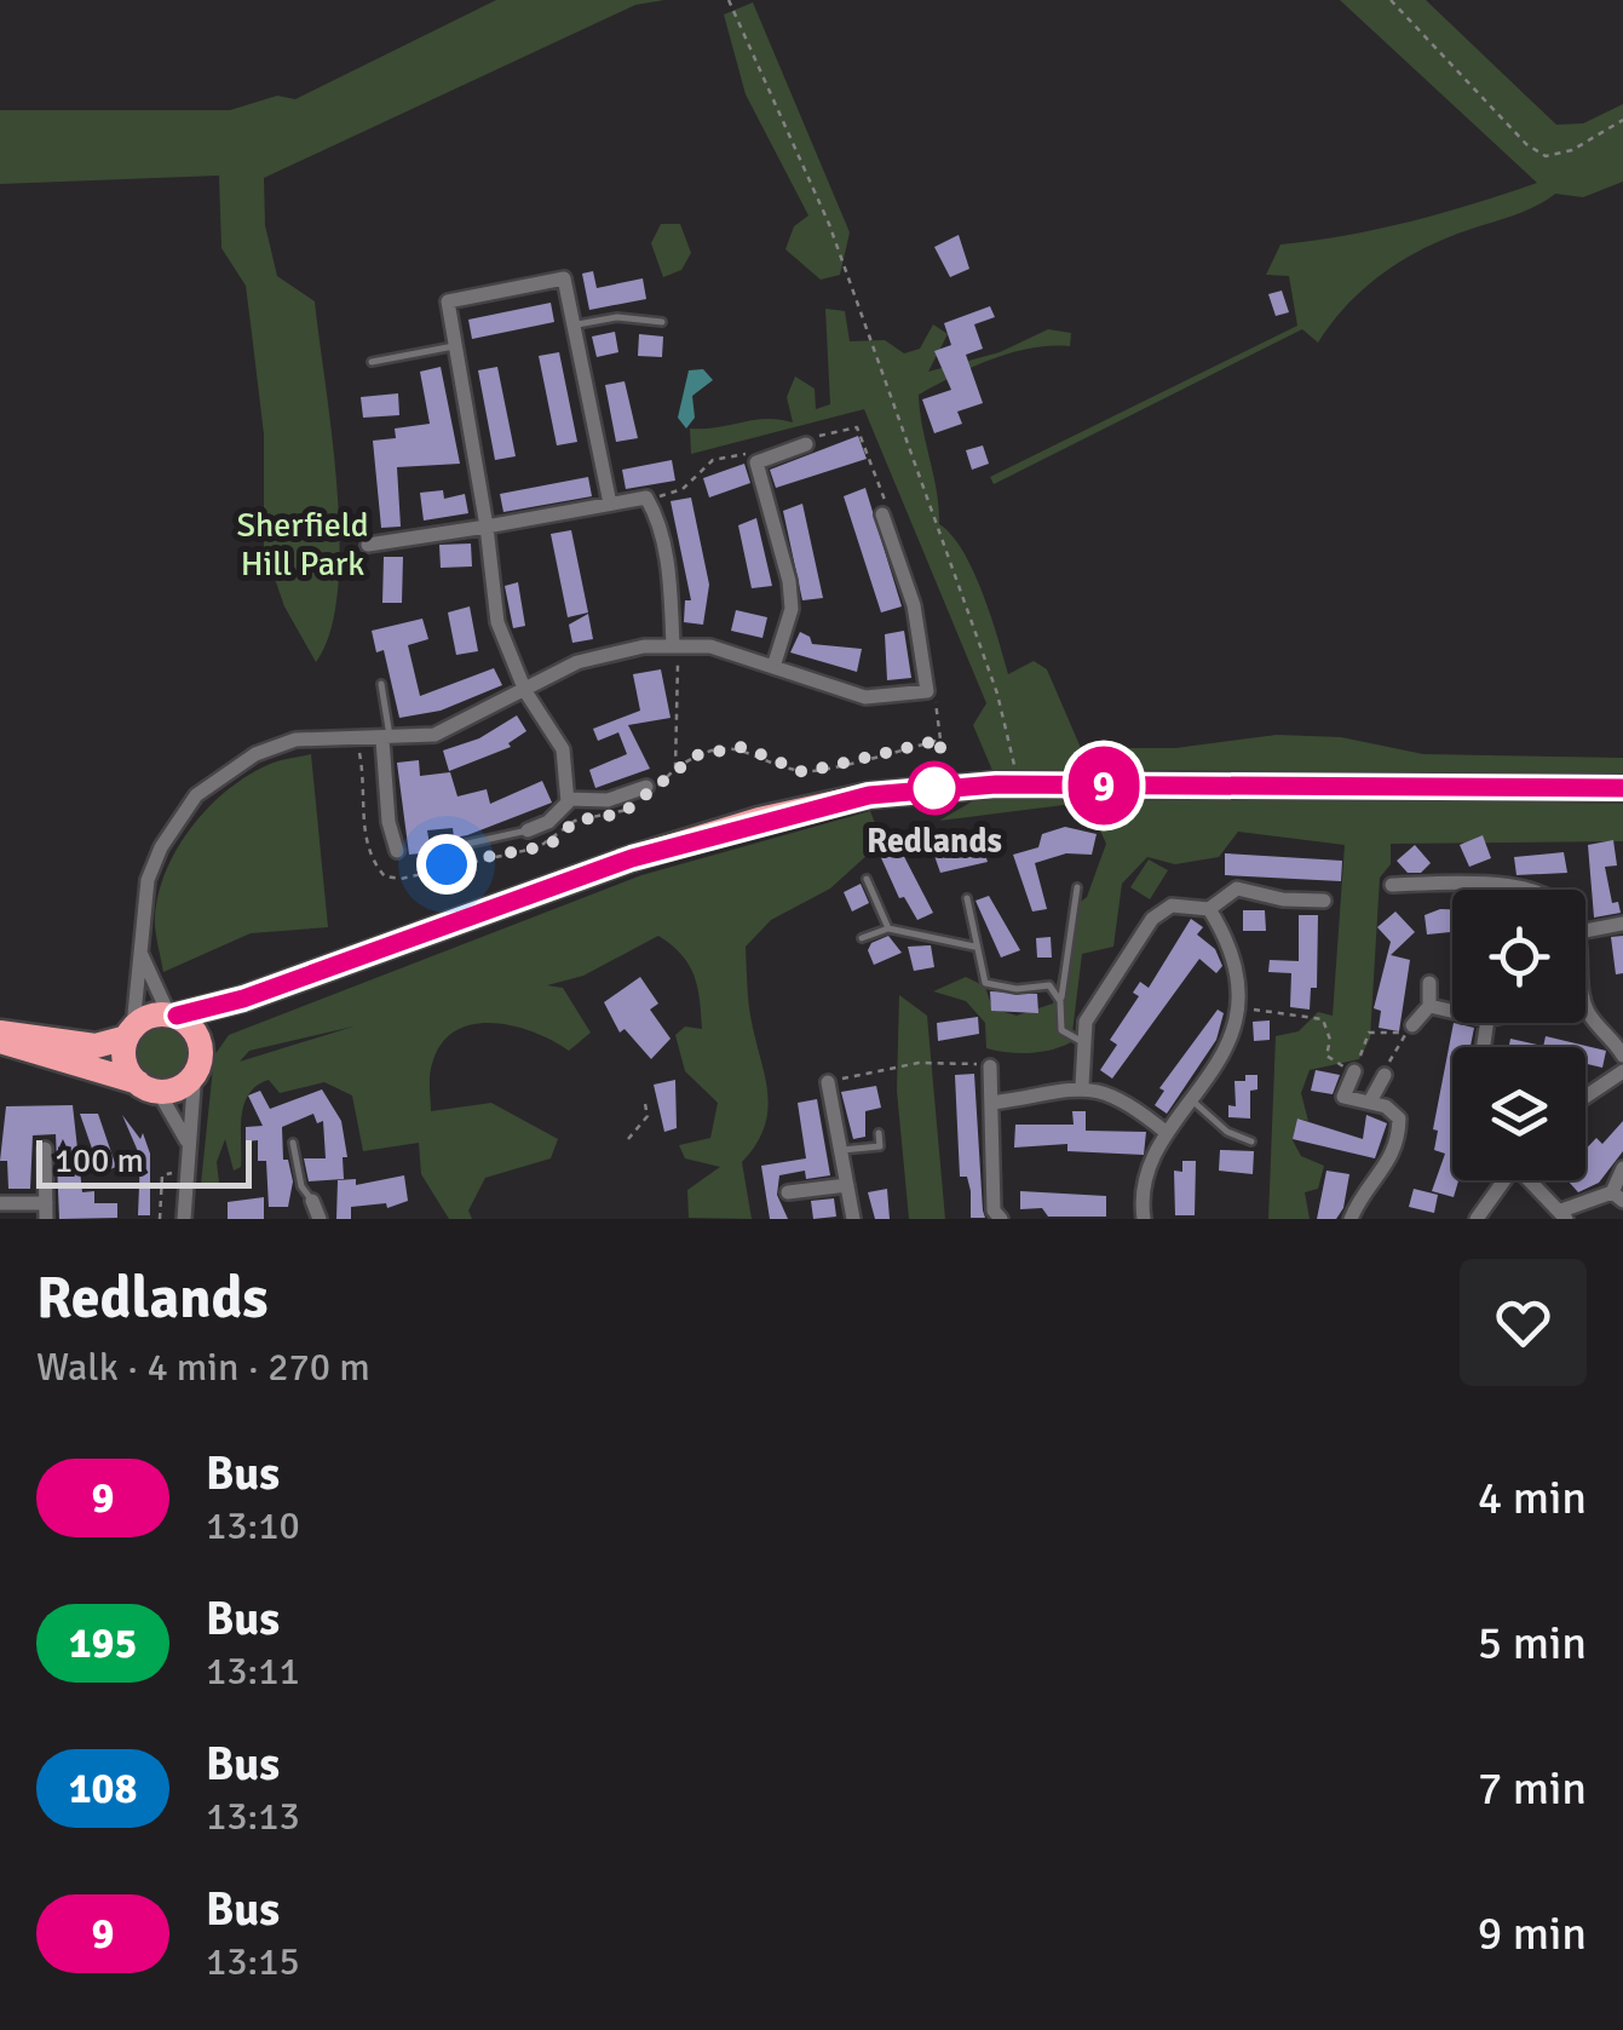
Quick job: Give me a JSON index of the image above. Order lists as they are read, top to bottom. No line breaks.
{"parks":["Sherfield Hill Park"],"places":["Redlands"],"lines":["bus line 9"],"scale_bar":"100 m","page":{"on_map":"9","scale":"100 m","heading":["Redlands","Walk · 4 min · 270 m"],"list":[{"mark":"9","name":"Bus","note":"13:10","value":"4 min"},{"mark":"195","name":"Bus","note":"13:11","value":"5 min"},{"mark":"108","name":"Bus","note":"13:13","value":"7 min"},{"mark":"9","name":"Bus","note":"13:15","value":"9 min"}]}}
